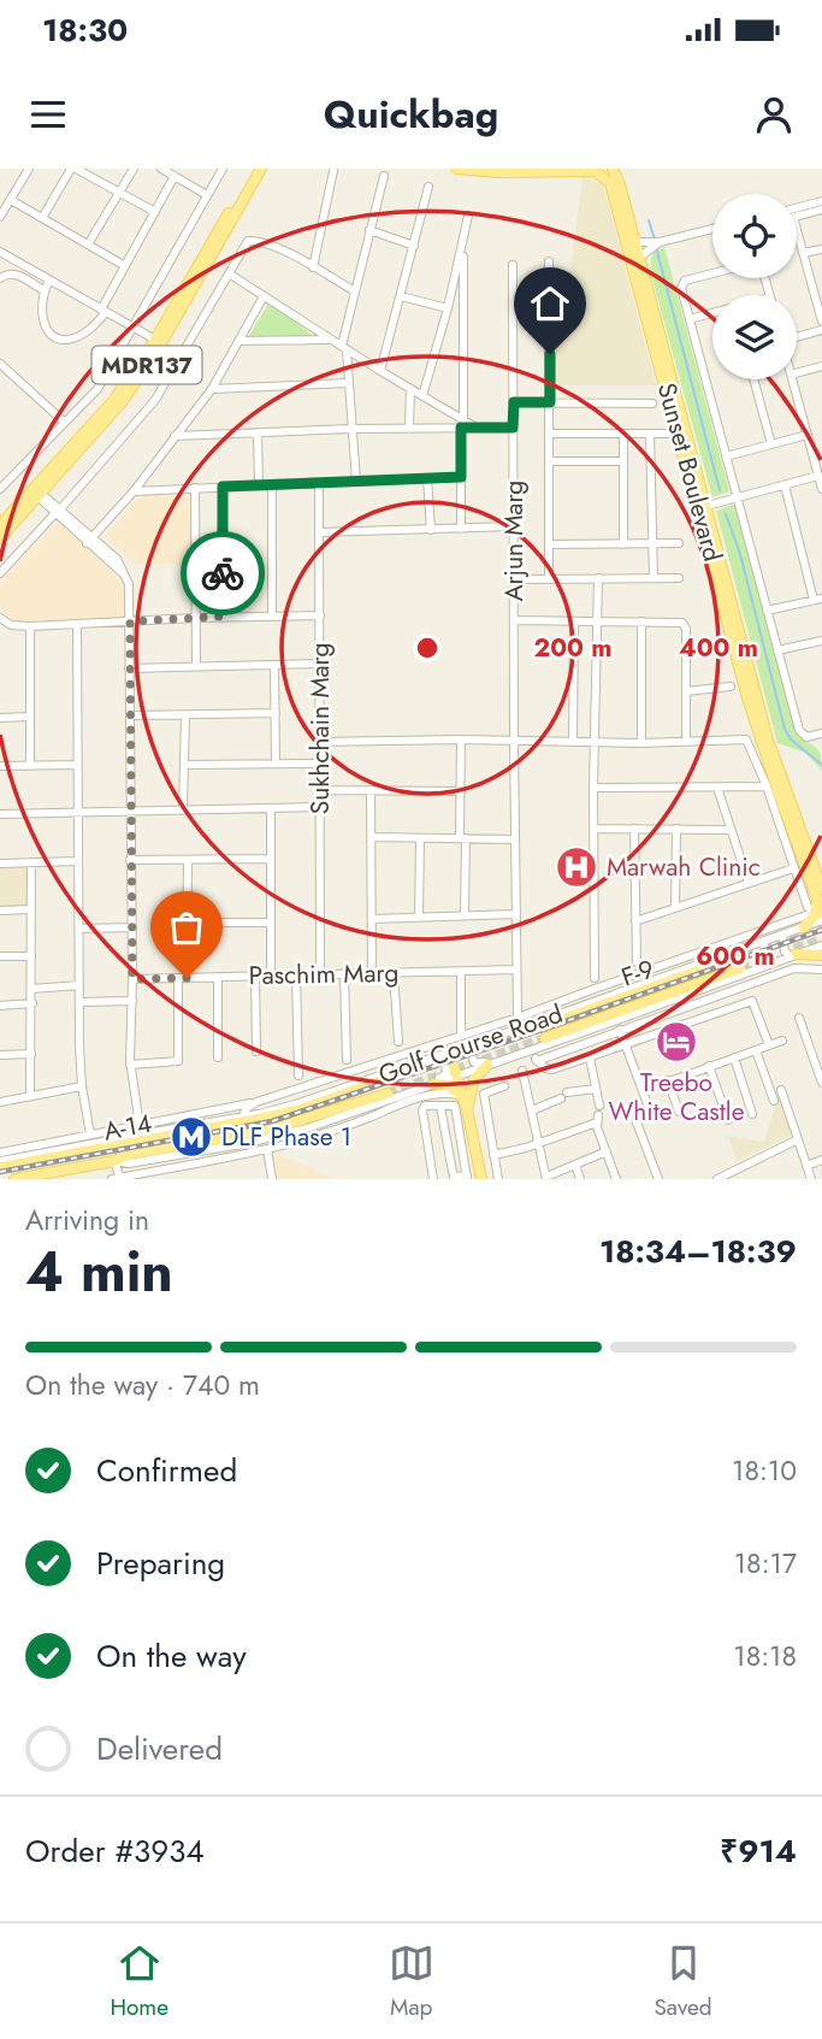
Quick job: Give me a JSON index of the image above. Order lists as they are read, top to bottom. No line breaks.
{"streets":{"main road":["MDR137","Sunset Boulevard"],"street":["Arjun Marg","Sukhchain Marg","F-9","Paschim Marg","Golf Course Road","A-14"]},"crossings":[["Sunset Boulevard","F-9"],["Arjun Marg","F-9"],["Arjun Marg","Paschim Marg"],["Arjun Marg","A-14"],["Sukhchain Marg","Paschim Marg"],["F-9","A-14"],["Golf Course Road","A-14"]],"places":{"hospital":["Marwah Clinic"],"hotel":["Treebo White Castle"],"metro station":["DLF Phase 1"]},"page":{"status":"18:30","header":"Quickbag","heading":["4 min","Arriving in","18:34–18:39"],"panel":["Order #3934","₹914"],"bar":"On the way · 740 m","list":[["Confirmed","18:10"],["Preparing","18:17"],["On the way","18:18"],"Delivered"],"tabs":["Home","Map","Saved"]},"rings":["200 m","400 m","600 m"]}
